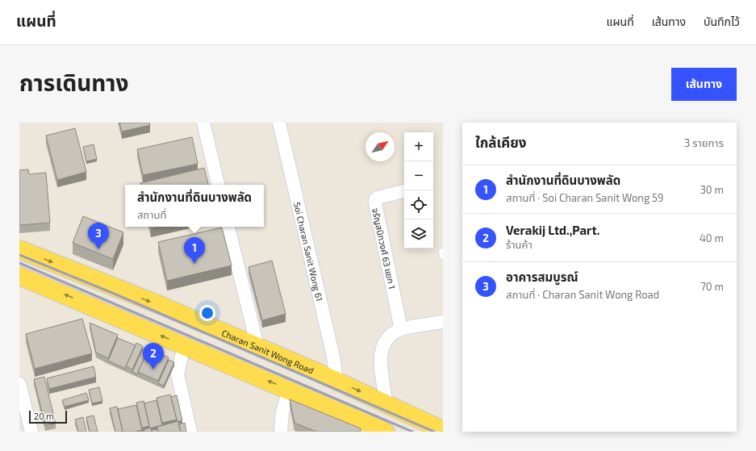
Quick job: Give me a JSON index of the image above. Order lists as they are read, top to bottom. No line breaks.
{"streets":{"main road":["Charan Sanit Wong Road"],"street":["จรัญสนิทวงศ์ 63 แยก 1","Soi Charan Sanit Wong 61"]},"crossings":[["Soi Charan Sanit Wong 61","Charan Sanit Wong Road"]],"scale_bar":"20 m","north":"top right","page":{"header":"แผนที่","nav":["แผนที่","เส้นทาง","บันทึกไว้"],"title":"การเดินทาง","buttons":"เส้นทาง","heading":["ใกล้เคียง","3 รายการ"],"map_buttons":["+","−"],"list":[{"mark":"1","name":"สำนักงานที่ดินบางพลัด","note":"สถานที่ · Soi Charan Sanit Wong 59","value":"30 m"},{"mark":"2","name":"Verakij Ltd.,Part.","note":"ร้านค้า","value":"40 m"},{"mark":"3","name":"อาคารสมบูรณ์","note":"สถานที่ · Charan Sanit Wong Road","value":"70 m"}],"popup":["สำนักงานที่ดินบางพลัด","สถานที่"],"pins":["3","1","2"],"scale":"20 m"}}
